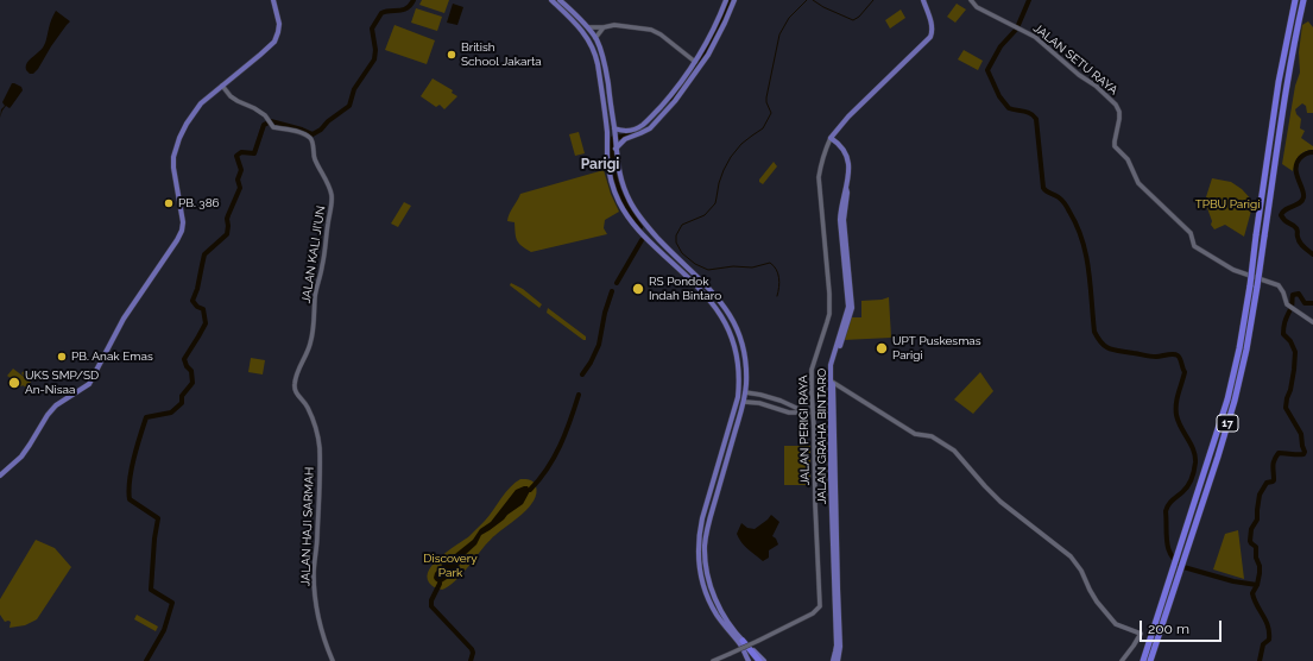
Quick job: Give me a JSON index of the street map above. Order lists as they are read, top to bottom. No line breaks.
{"streets":{"highway":["17"],"main road":["JALAN GRAHA BINTARO"],"street":["JALAN SETU RAYA","JALAN KALI JI'UN","JALAN PERIGI RAYA","JALAN HAJI SARMAH"]},"crossings":[["JALAN KALI JI'UN","JALAN HAJI SARMAH"],["JALAN PERIGI RAYA","JALAN GRAHA BINTARO"]],"districts":["Parigi"],"parks":["TPBU Parigi","Discovery Park"],"places":["British School Jakarta","PB. 386","RS Pondok Indah Bintaro","UPT Puskesmas Parigi","PB. Anak Emas","UKS SMP/SD An-Nisaa"],"scale_bar":"200 m"}
